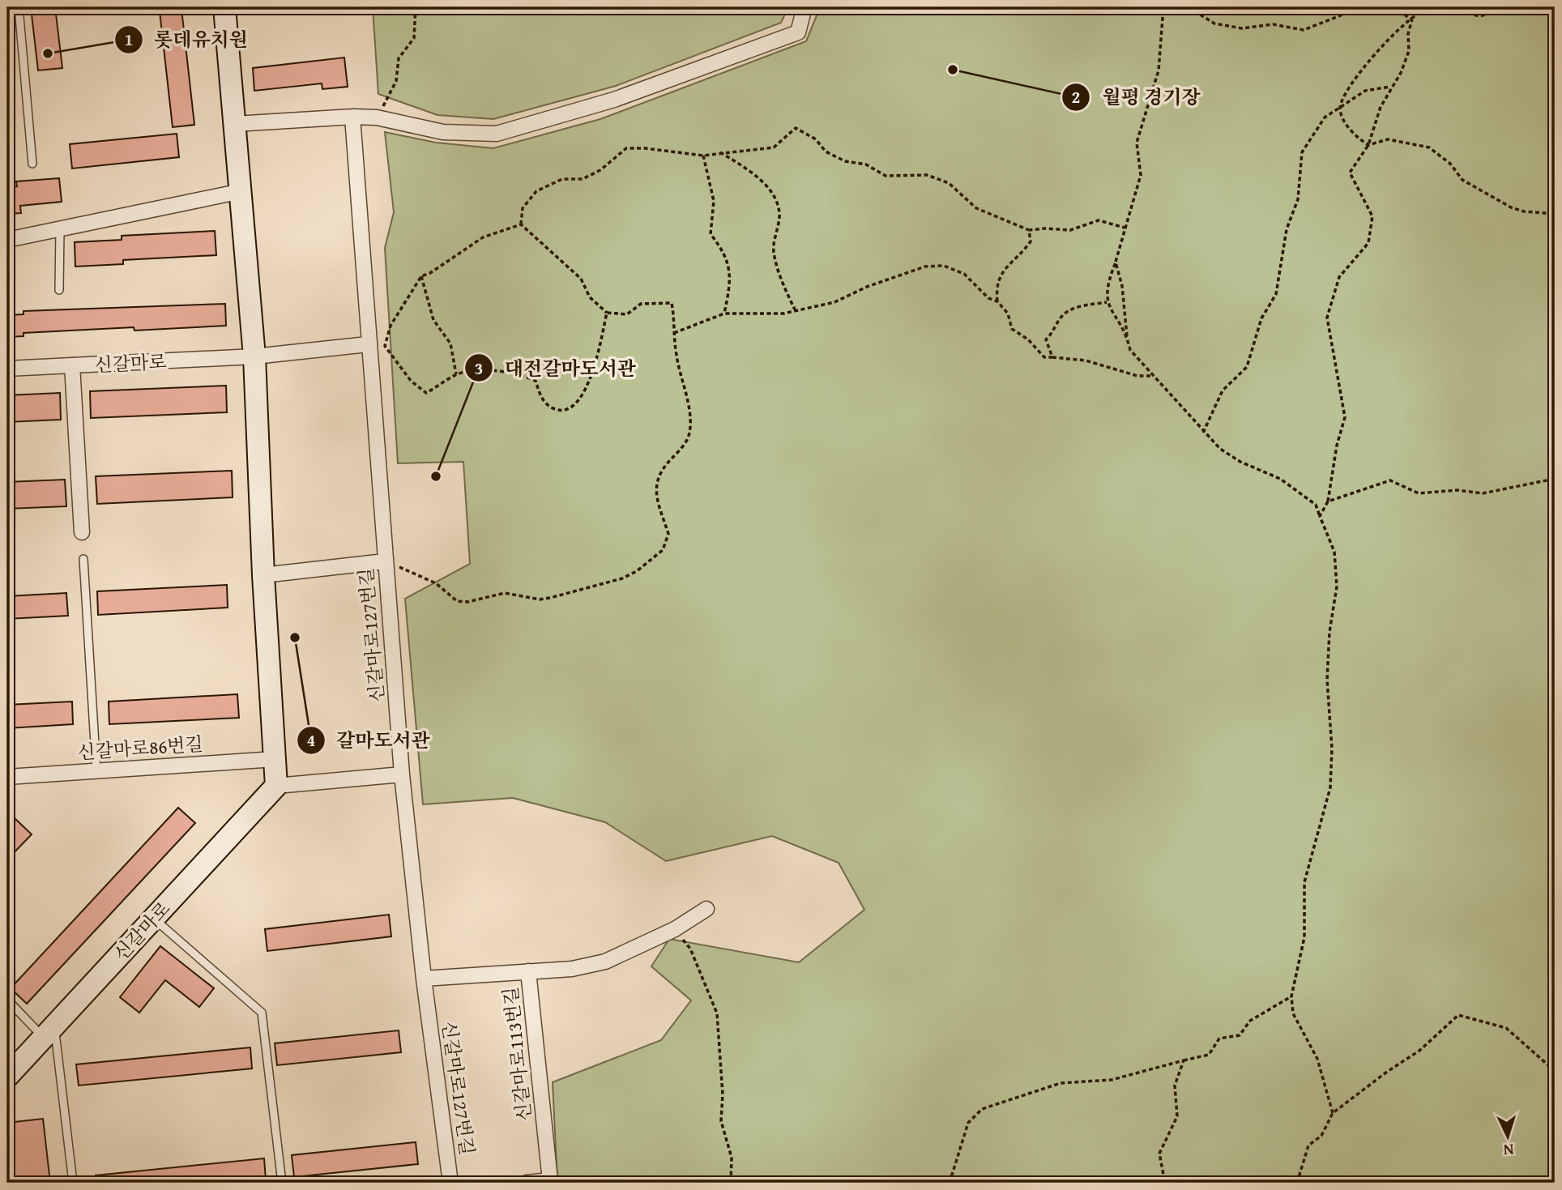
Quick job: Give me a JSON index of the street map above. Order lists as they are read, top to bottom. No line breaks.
{"streets":{"street":["신갈마로","신갈마로127번길","신갈마로86번길","신갈마로113번길"]},"crossings":[["신갈마로","신갈마로127번길"],["신갈마로127번길","신갈마로113번길"]],"places":["롯데유치원","월평 경기장","대전갈마도서관","갈마도서관"],"north":"bottom"}
